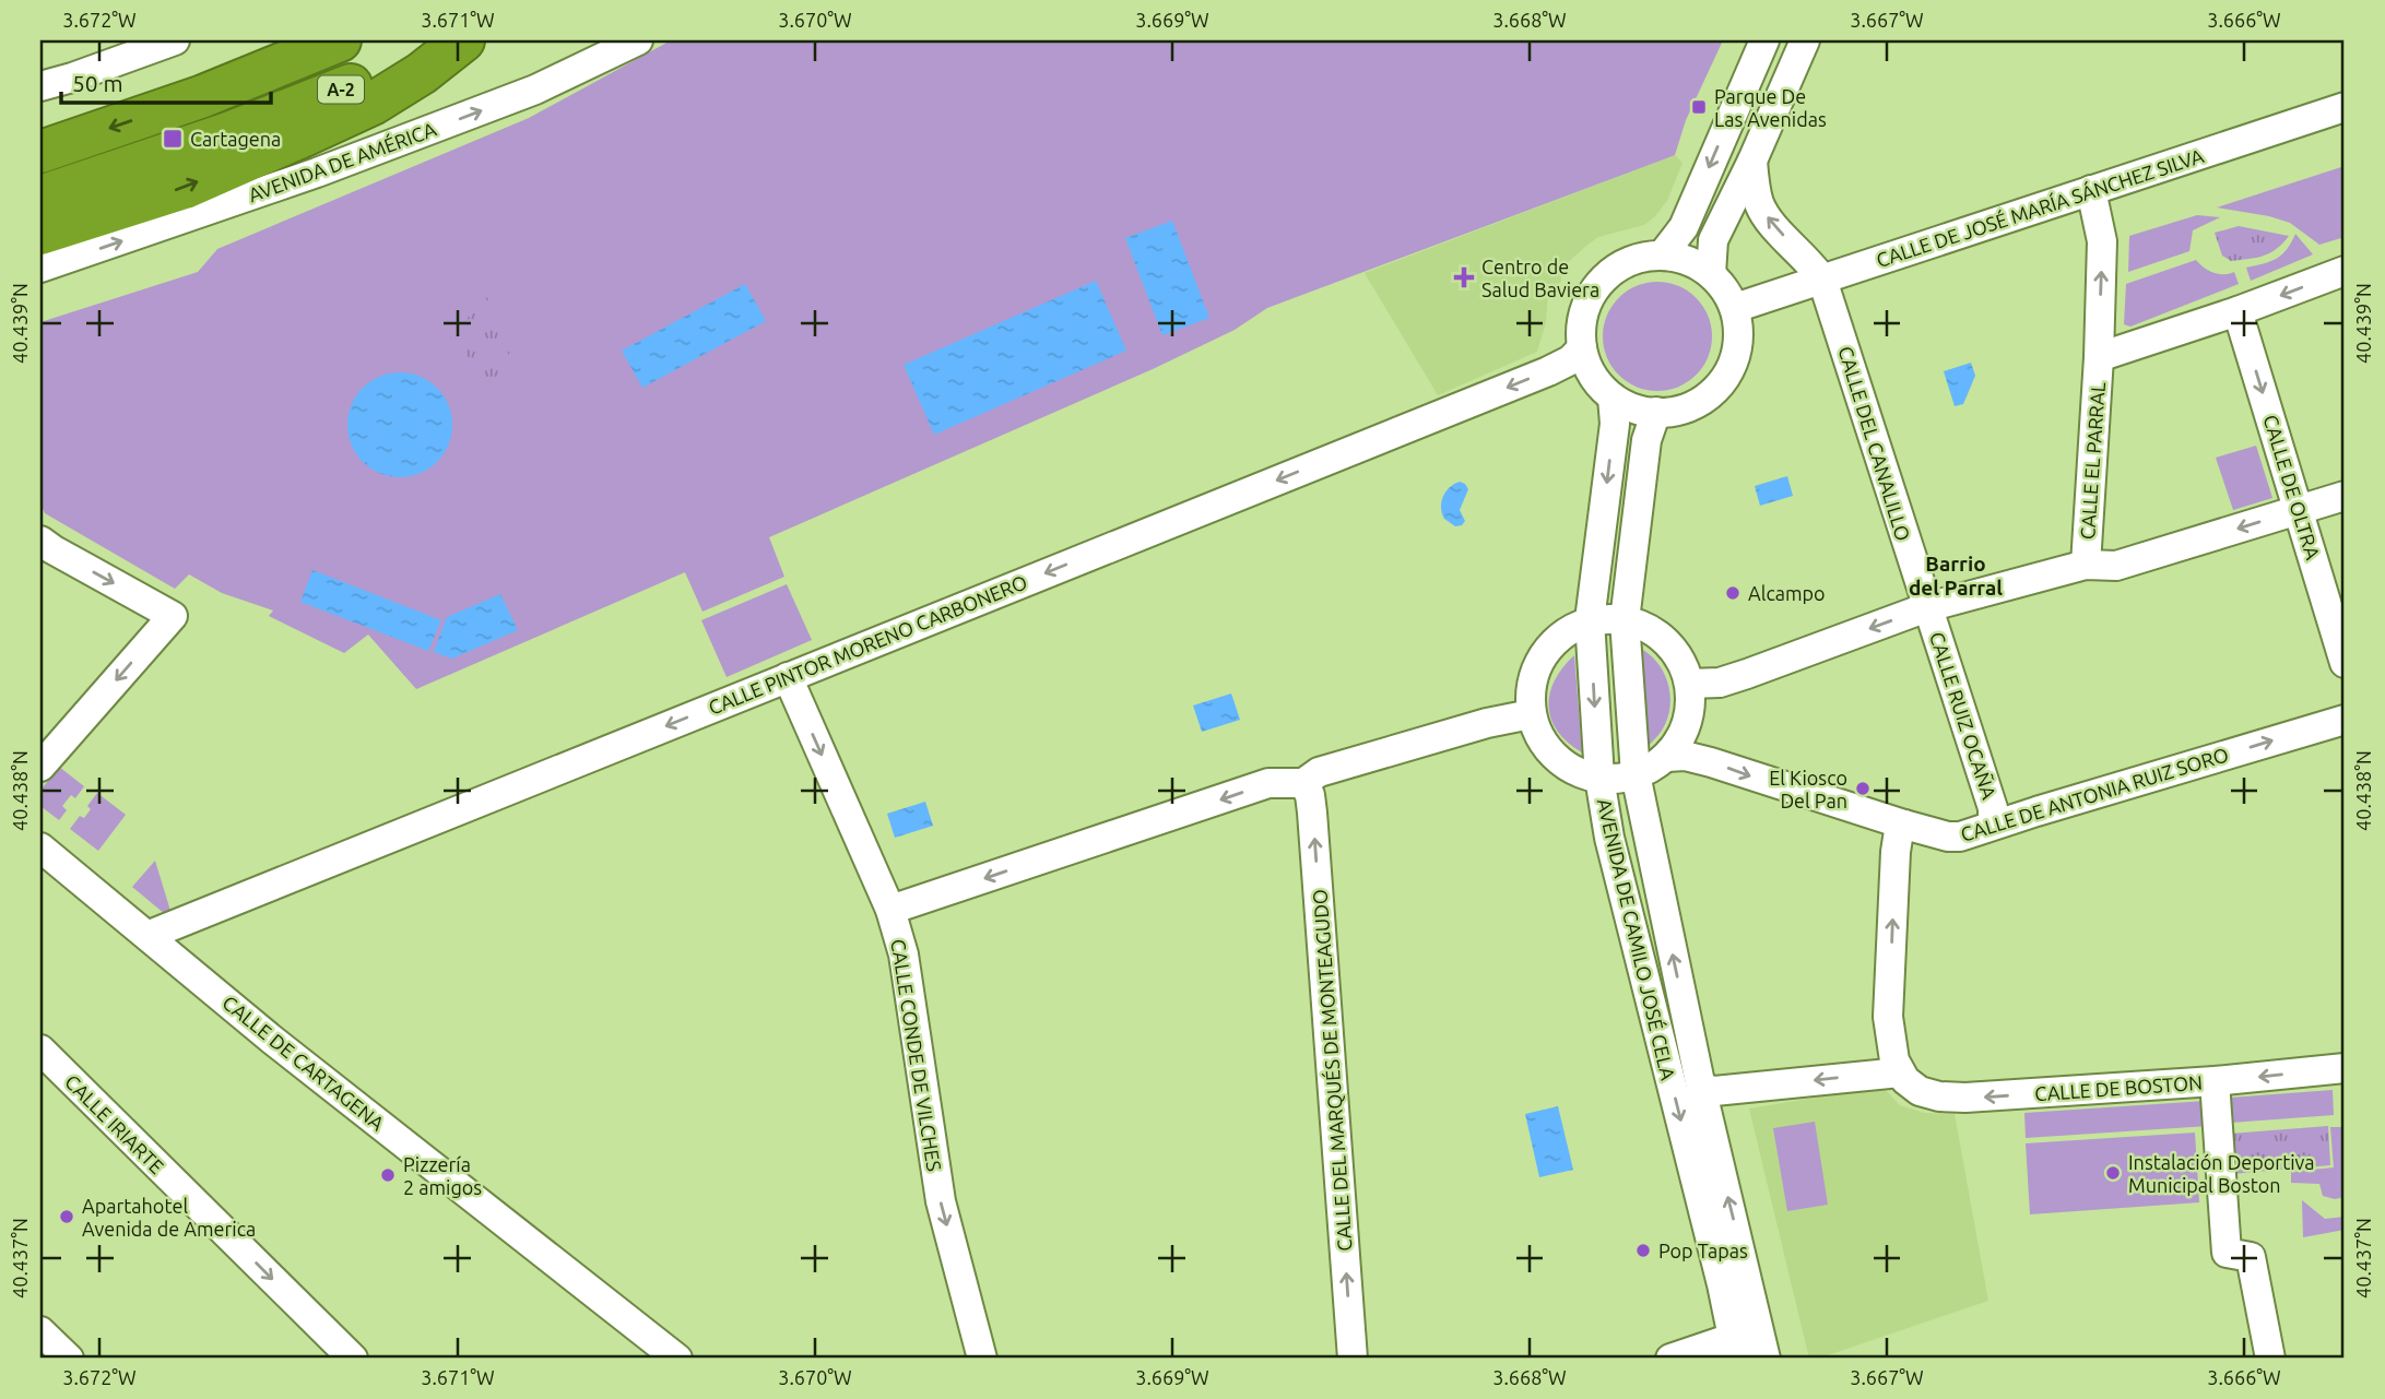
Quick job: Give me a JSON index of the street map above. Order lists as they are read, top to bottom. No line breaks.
{"streets":{"highway":["A-2"],"street":["AVENIDA DE AMÉRICA","CALLE DE JOSÉ MARÍA SÁNCHEZ SILVA","CALLE DEL CANALILLO","CALLE EL PARRAL","CALLE DE OLTRA","CALLE PINTOR MORENO CARBONERO","CALLE RUIZ OCAÑA","CALLE DE ANTONIA RUIZ SORO","AVENIDA DE CAMILO JOSÉ CELA","CALLE CONDE DE VILCHES","CALLE DE CARTAGENA","CALLE DEL MARQUÉS DE MONTEAGUDO","CALLE DE BOSTON","CALLE IRIARTE"]},"crossings":[["CALLE DE JOSÉ MARÍA SÁNCHEZ SILVA","CALLE DEL CANALILLO"],["CALLE DE JOSÉ MARÍA SÁNCHEZ SILVA","CALLE EL PARRAL"],["CALLE DE JOSÉ MARÍA SÁNCHEZ SILVA","CALLE PINTOR MORENO CARBONERO"],["CALLE DE JOSÉ MARÍA SÁNCHEZ SILVA","AVENIDA DE CAMILO JOSÉ CELA"],["CALLE DEL CANALILLO","CALLE RUIZ OCAÑA"],["CALLE PINTOR MORENO CARBONERO","AVENIDA DE CAMILO JOSÉ CELA"],["CALLE PINTOR MORENO CARBONERO","CALLE CONDE DE VILCHES"],["CALLE PINTOR MORENO CARBONERO","CALLE DE CARTAGENA"],["CALLE RUIZ OCAÑA","CALLE DE ANTONIA RUIZ SORO"]],"one_way":["AVENIDA DE AMÉRICA","CALLE EL PARRAL","CALLE DE OLTRA","CALLE PINTOR MORENO CARBONERO","CALLE CONDE DE VILCHES","CALLE DEL MARQUÉS DE MONTEAGUDO","CALLE DE BOSTON","CALLE IRIARTE"],"districts":["Barrio del Parral"],"places":{"transit":["Parque De Las Avenidas","Cartagena"],"health":["Centro de Salud Baviera"],"other":["Alcampo","El Kiosco Del Pan","Instalación Deportiva Municipal Boston","Pizzería 2 amigos","Apartahotel Avenida de America","Pop Tapas"]},"scale_bar":"50 m","coordinates":["3.672°W","3.671°W","3.670°W","3.669°W","3.668°W","3.667°W","3.666°W","40.439°N","40.438°N","40.437°N"]}
